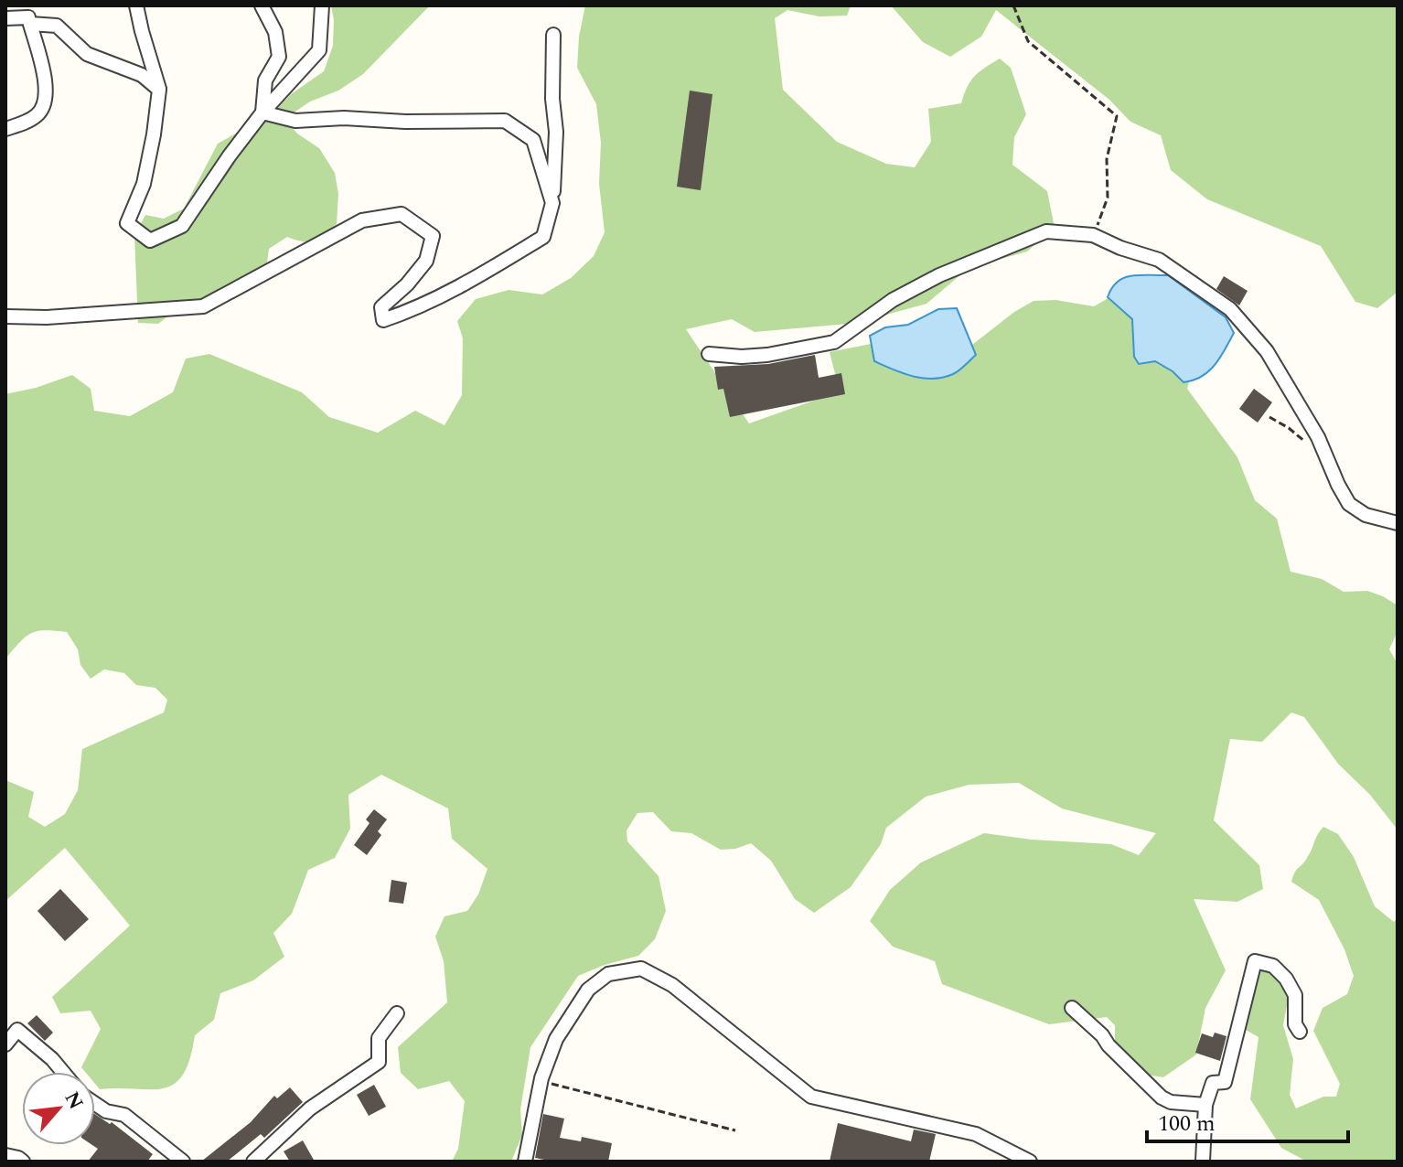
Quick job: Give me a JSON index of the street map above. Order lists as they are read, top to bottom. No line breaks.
{"scale_bar":"100 m","north":"top right"}
